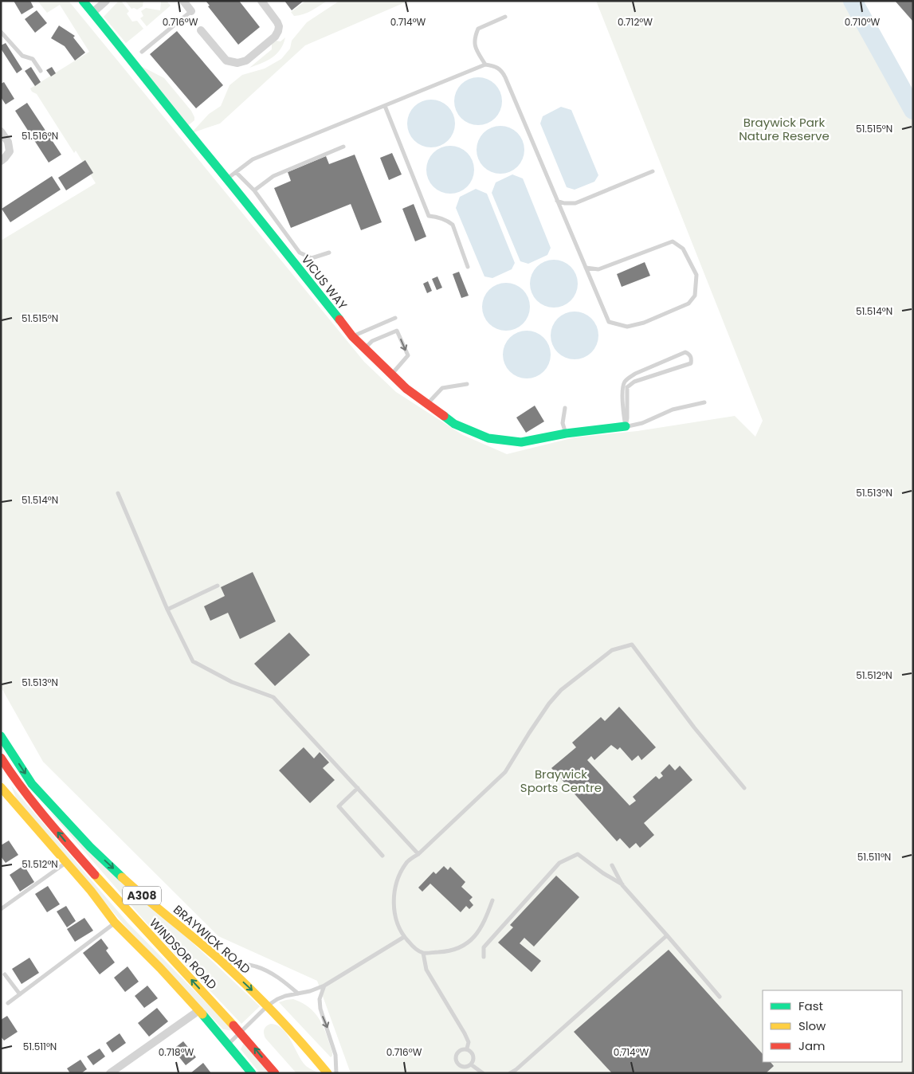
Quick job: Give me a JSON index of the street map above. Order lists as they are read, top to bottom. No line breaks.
{"streets":{"street":["VICUS WAY","A308","BRAYWICK ROAD","WINDSOR ROAD"]},"parks":["Braywick Park Nature Reserve","Braywick Sports Centre"],"legend":["Fast","Slow","Jam"],"coordinates":["0.716°W","0.714°W","0.712°W","0.710°W","51.515°N","51.516°N","51.514°N","51.513°N","51.512°N","51.511°N","0.718°W"]}
